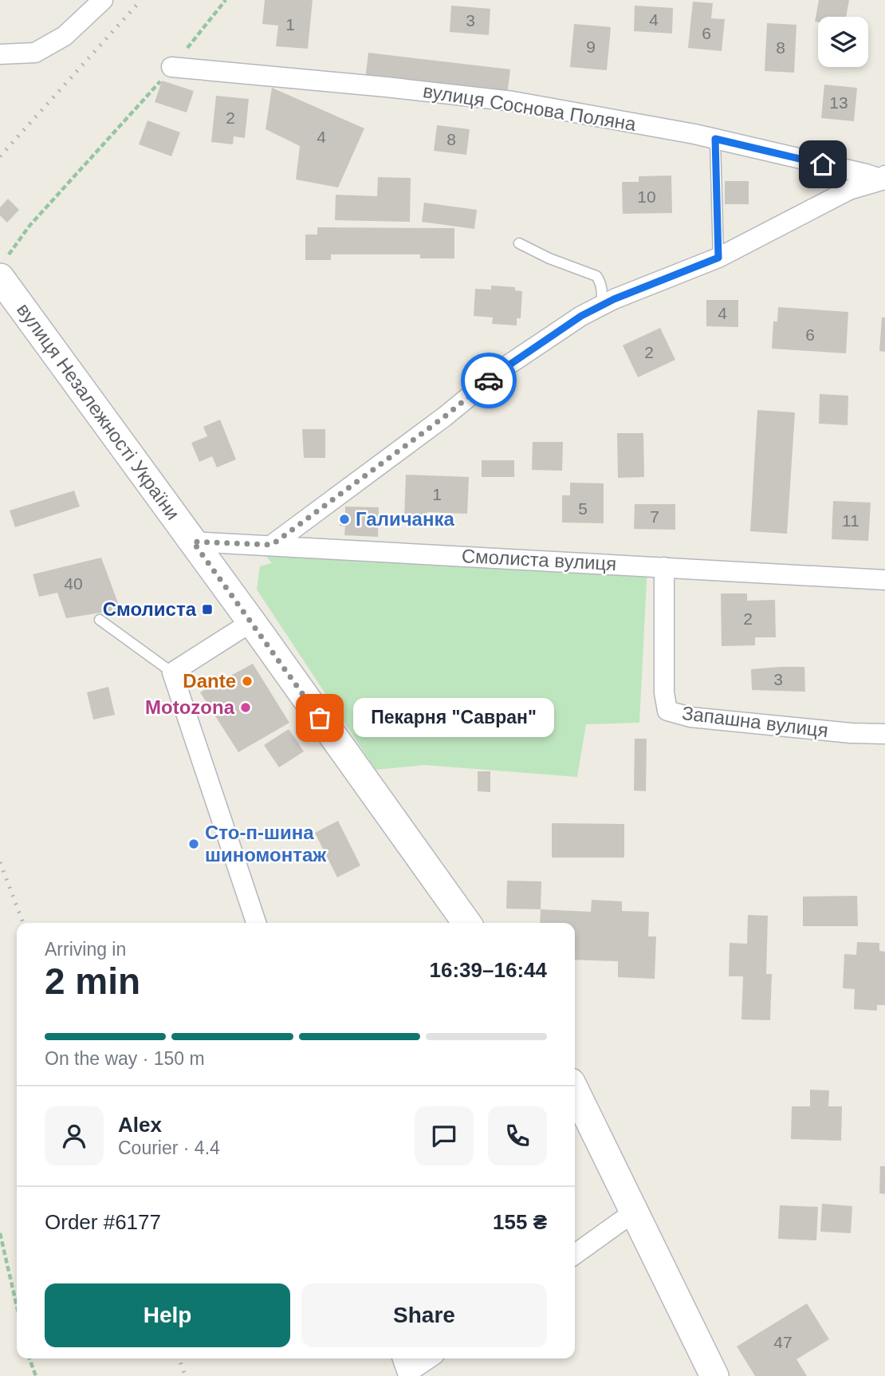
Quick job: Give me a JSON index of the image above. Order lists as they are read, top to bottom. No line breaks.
{"streets":{"main road":["вулиця Незалежності України"],"street":["вулиця Соснова Поляна","Смолиста вулиця","Запашна вулиця"]},"crossings":[["вулиця Незалежності України","Смолиста вулиця"],["Смолиста вулиця","Запашна вулиця"]],"places":{"other":["Галичанка","Dante","Motozona","Пекарня \"Савран\"","Сто-п-шина шиномонтаж"],"transit":["Смолиста"]},"house_numbers":["4","3","1","6","9","8","13","2","4","8","10","4","6","2","1","5","7","11","40","2","3","47"],"page":{"bubble":"Пекарня \"Савран\"","heading":["2 min","Arriving in","16:39–16:44"],"panel":["Alex","Courier · 4.4","Order #6177","155 ₴"],"bar":"On the way · 150 m","buttons":["Help","Share"]}}
